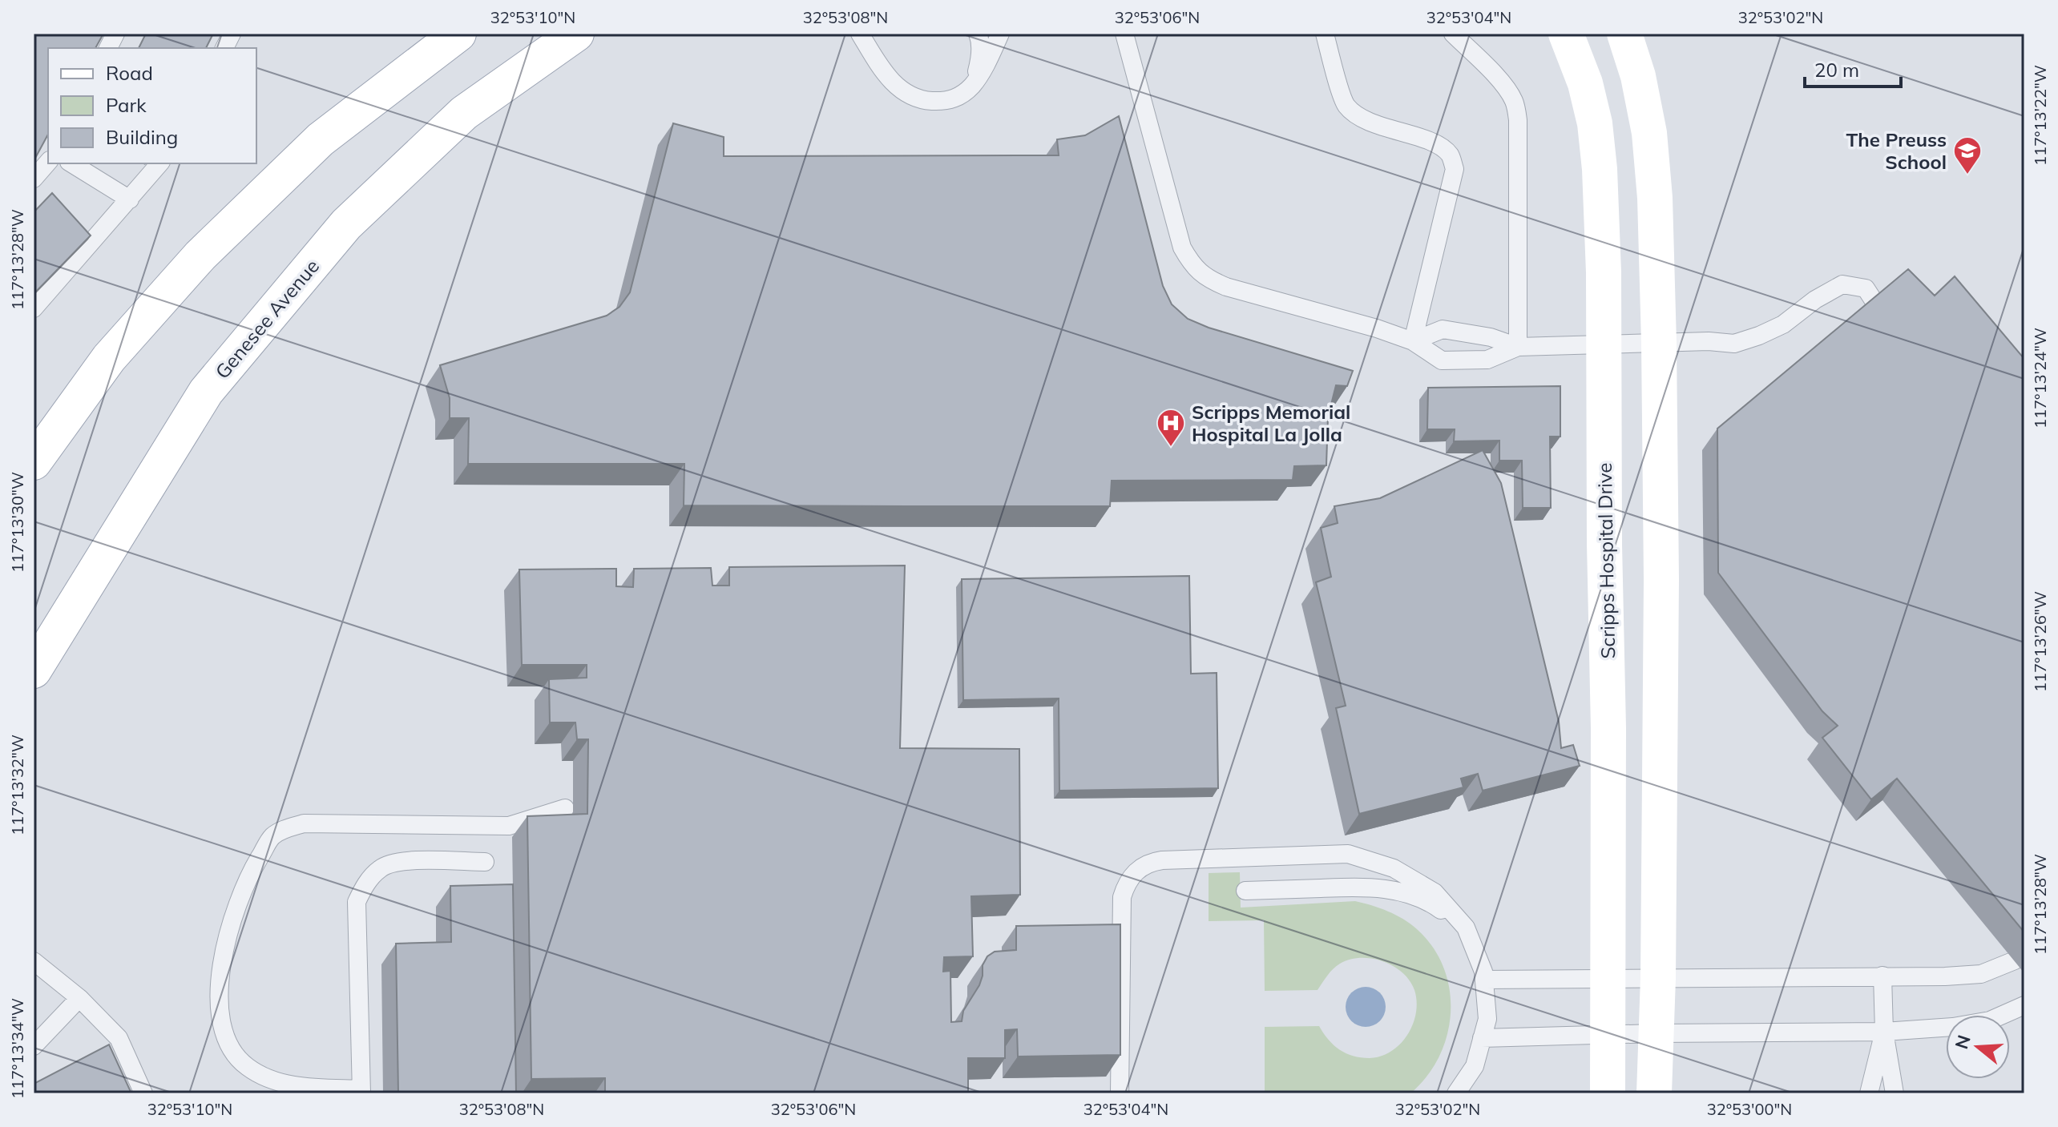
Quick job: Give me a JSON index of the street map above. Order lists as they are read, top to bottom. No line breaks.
{"streets":{"street":["Genesee Avenue","Scripps Hospital Drive"]},"places":{"school or university":["The Preuss School"],"hospital":["Scripps Memorial Hospital La Jolla"]},"legend":["Road","Park","Building"],"scale_bar":"20 m","north":"left","coordinates":["32°53'10\"N","32°53'08\"N","32°53'06\"N","32°53'04\"N","32°53'02\"N","117°13'22\"W","117°13'28\"W","117°13'24\"W","117°13'30\"W","117°13'26\"W","117°13'32\"W","117°13'34\"W","32°53'00\"N"]}
